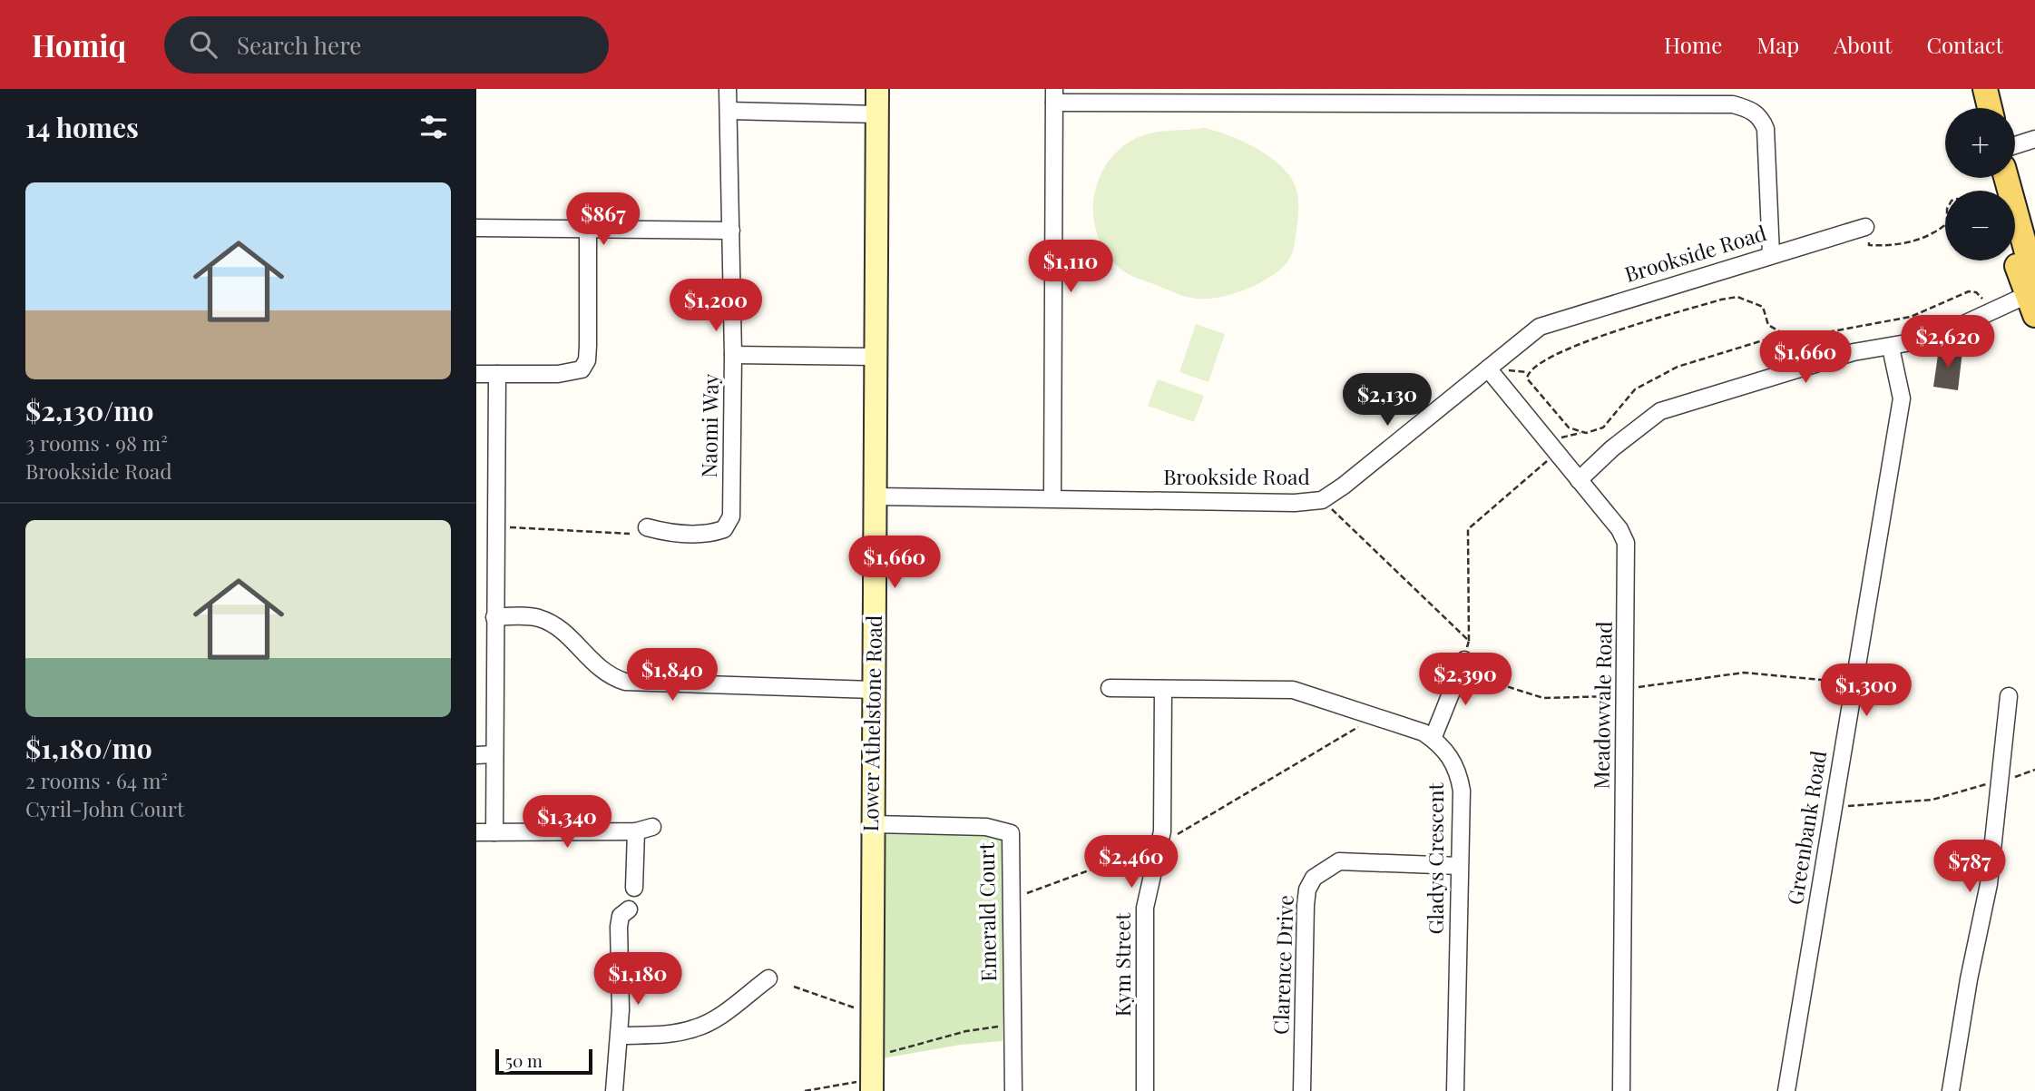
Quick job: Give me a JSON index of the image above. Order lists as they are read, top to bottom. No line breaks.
{"streets":{"street":["Brookside Road","Naomi Way","Meadowvale Road","Lower Athelstone Road","Greenbank Road","Gladys Crescent","Emerald Court","Kym Street","Clarence Drive"]},"crossings":[["Brookside Road","Meadowvale Road"],["Brookside Road","Lower Athelstone Road"],["Lower Athelstone Road","Emerald Court"],["Gladys Crescent","Kym Street"],["Gladys Crescent","Clarence Drive"]],"scale_bar":"50 m","page":{"header":"Homiq","search":"Search here","nav":["Home","Map","About","Contact"],"heading":"14 homes","map_buttons":["+","−"],"list":[{"name":"$2,130/mo","note":"3 rooms · 98 m² · Brookside Road"},{"name":"$1,180/mo","note":"2 rooms · 64 m² · Cyril-John Court"}],"price":["$867","$1,110","$1,200","$2,620","$1,660","$2,130","$1,660","$1,840","$2,390","$1,300","$1,340","$2,460","$787","$1,180"],"scale":"50 m"}}
